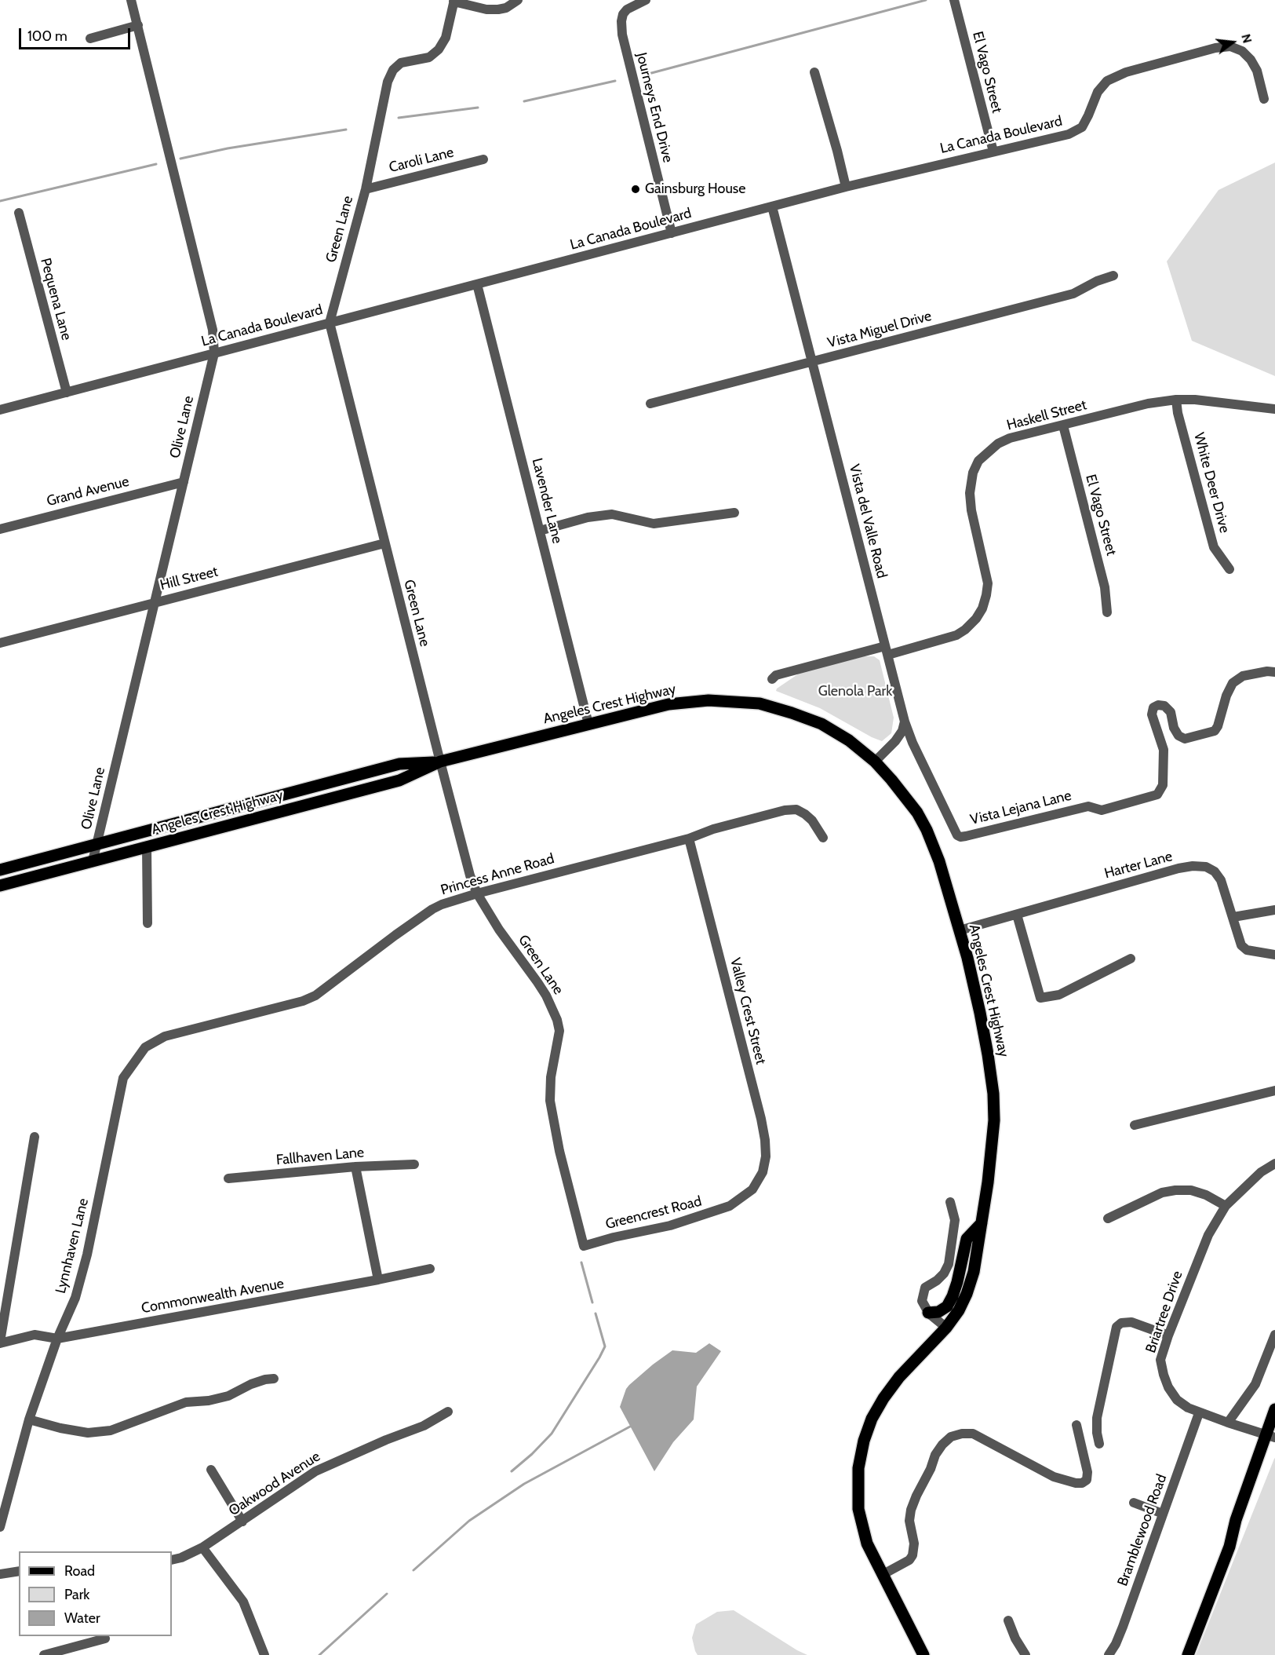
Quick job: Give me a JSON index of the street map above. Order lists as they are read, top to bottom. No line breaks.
{"streets":{"main road":["Angeles Crest Highway"],"street":["El Vago Street","Journeys End Drive","La Canada Boulevard","Caroli Lane","Green Lane","Pequena Lane","Vista Miguel Drive","Haskell Street","Olive Lane","White Deer Drive","Grand Avenue","Lavender Lane","Vista del Valle Road","Hill Street","Vista Lejana Lane","Harter Lane","Princess Anne Road","Valley Crest Street","Fallhaven Lane","Greencrest Road","Lynnhaven Lane","Commonwealth Avenue","Briartree Drive","Oakwood Avenue","Bramblewood Road"]},"crossings":[["El Vago Street","La Canada Boulevard"],["El Vago Street","Haskell Street"],["Journeys End Drive","La Canada Boulevard"],["La Canada Boulevard","Green Lane"],["La Canada Boulevard","Pequena Lane"],["La Canada Boulevard","Olive Lane"],["La Canada Boulevard","Lavender Lane"],["La Canada Boulevard","Vista del Valle Road"],["Caroli Lane","Green Lane"],["Green Lane","Hill Street"],["Green Lane","Angeles Crest Highway"],["Green Lane","Princess Anne Road"],["Green Lane","Greencrest Road"],["Vista Miguel Drive","Vista del Valle Road"],["Haskell Street","White Deer Drive"],["Haskell Street","Vista del Valle Road"],["Olive Lane","Grand Avenue"],["Olive Lane","Hill Street"],["Olive Lane","Angeles Crest Highway"],["Lavender Lane","Angeles Crest Highway"],["Vista del Valle Road","Vista Lejana Lane"],["Angeles Crest Highway","Harter Lane"],["Princess Anne Road","Valley Crest Street"],["Princess Anne Road","Lynnhaven Lane"],["Valley Crest Street","Greencrest Road"],["Lynnhaven Lane","Commonwealth Avenue"],["Briartree Drive","Bramblewood Road"]],"parks":["Glenola Park"],"places":["Gainsburg House"],"legend":["Road","Park","Water"],"scale_bar":"100 m","north":"right"}
